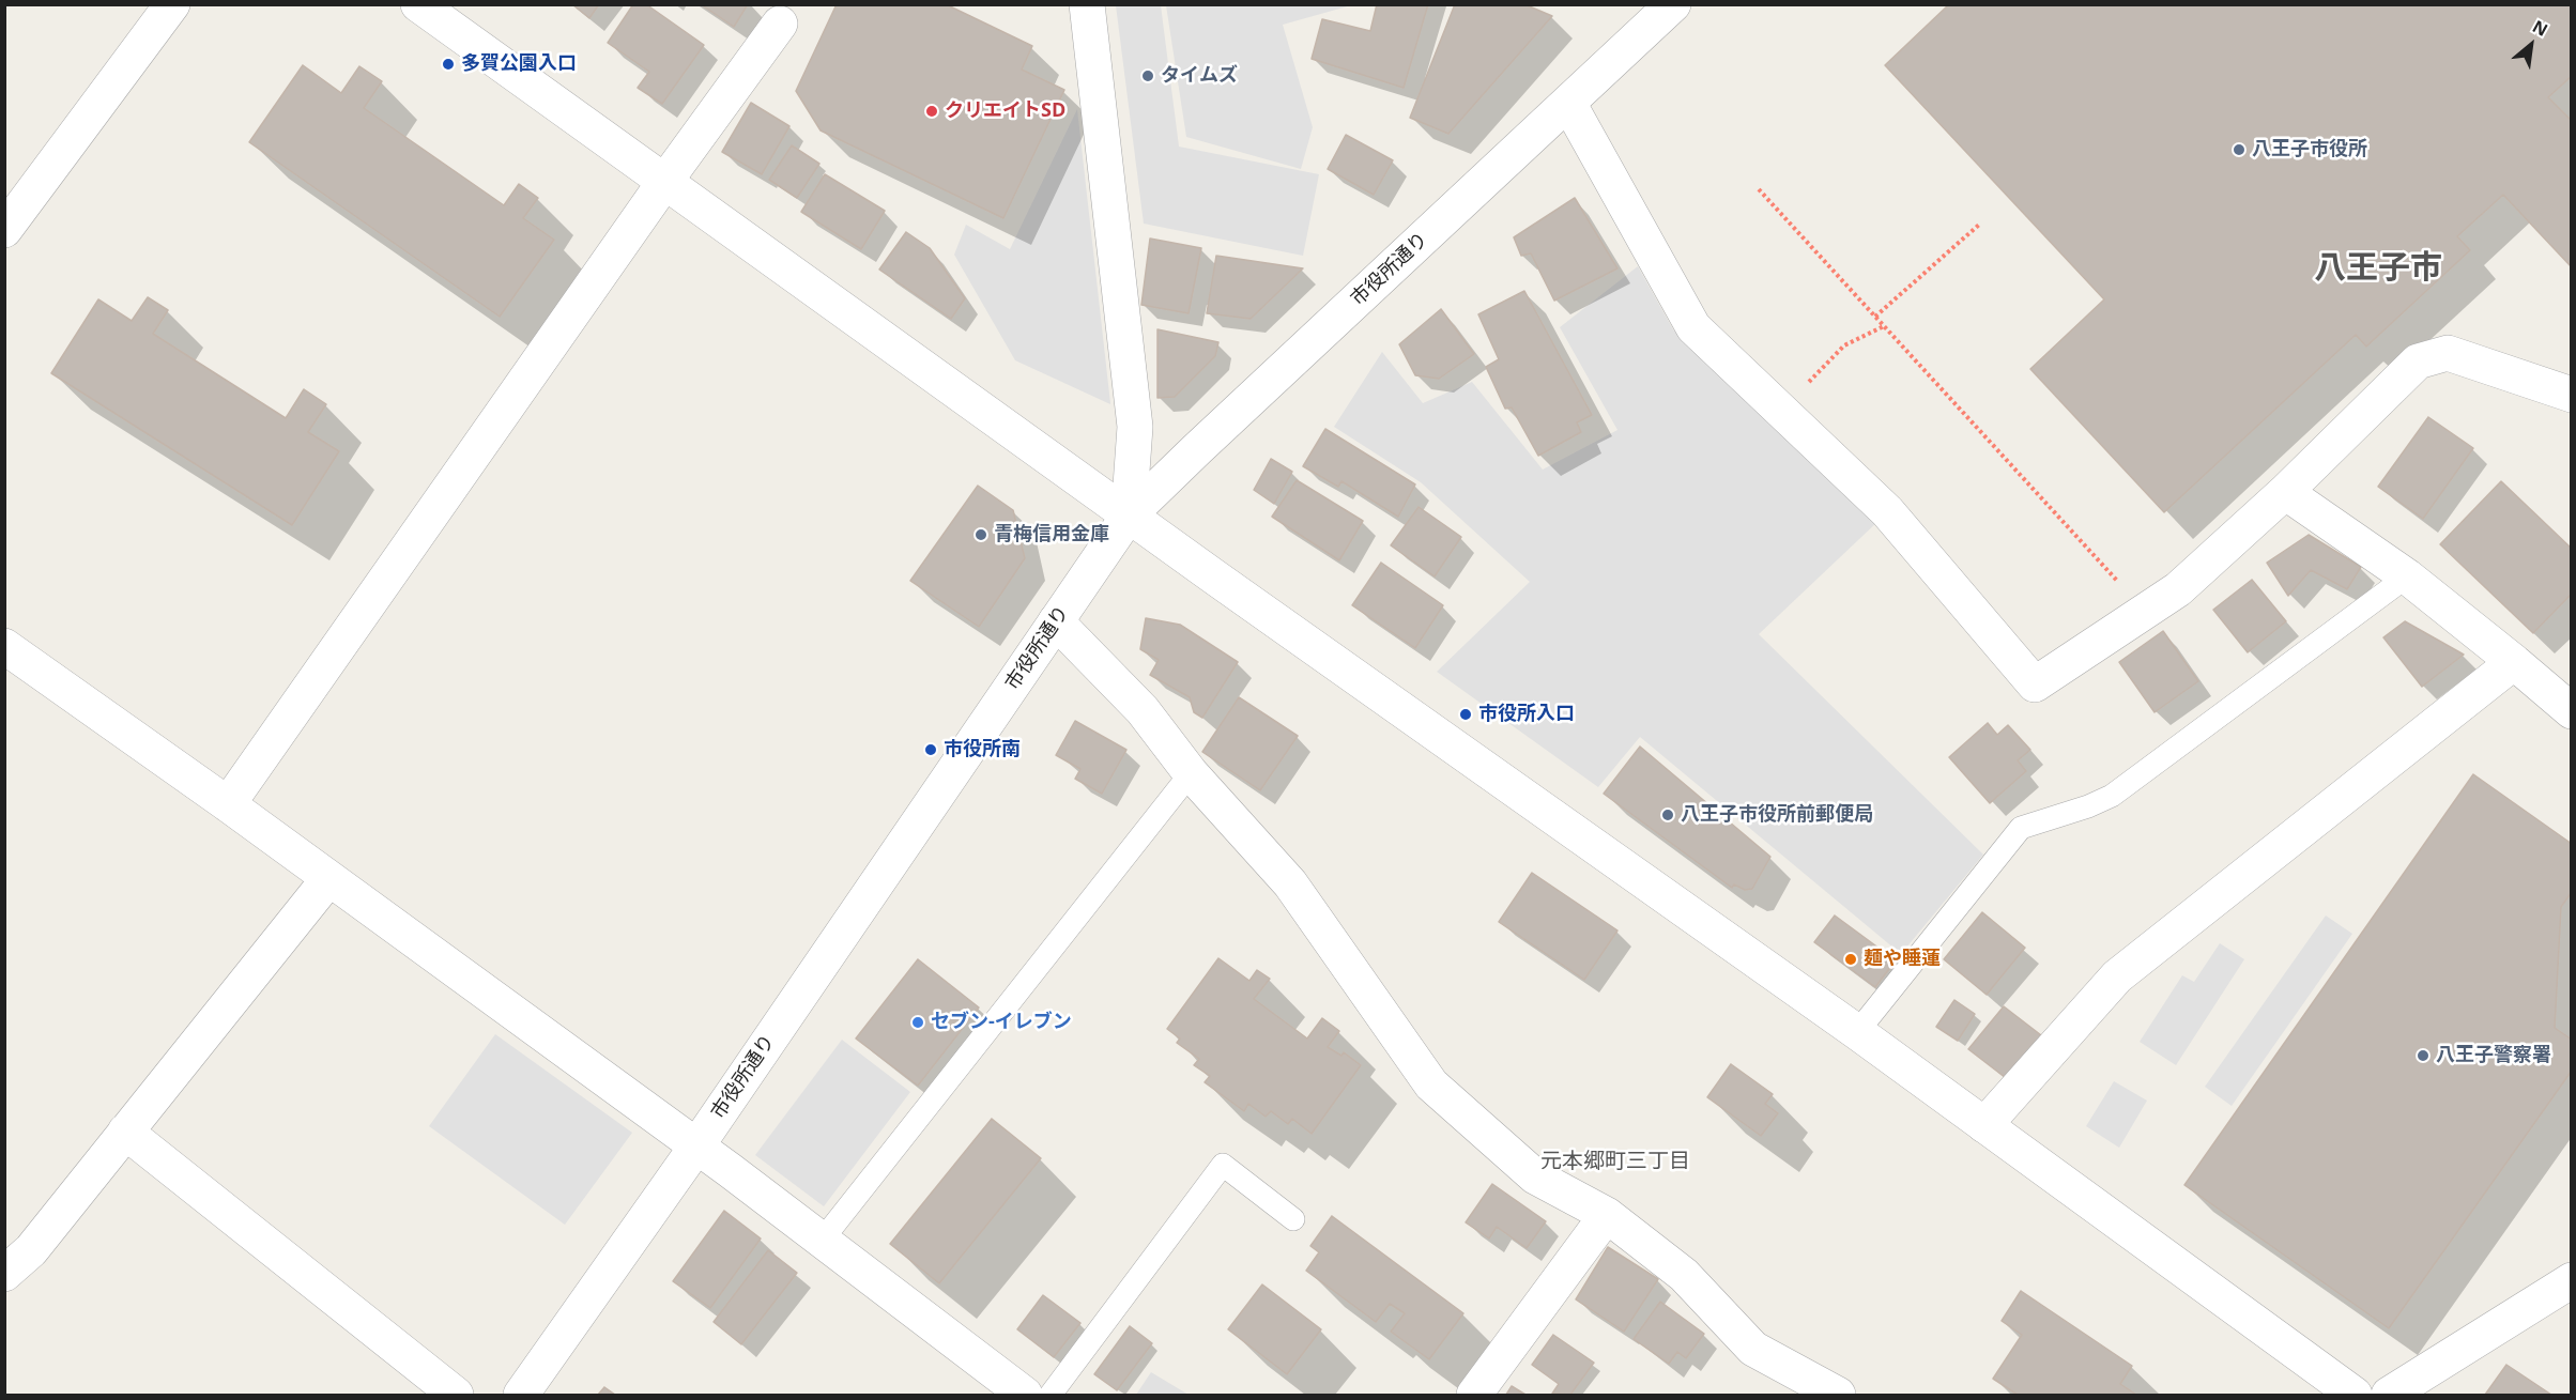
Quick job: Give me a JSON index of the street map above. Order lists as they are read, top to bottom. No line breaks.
{"streets":{"street":["市役所通り"]},"districts":["八王子市","元本郷町三丁目"],"places":["多賀公園入口","タイムズ","クリエイトSD","八王子市役所","青梅信用金庫","市役所入口","市役所南","八王子市役所前郵便局","麺や睡蓮","セブン-イレブン","八王子警察署"],"north":"top right"}
